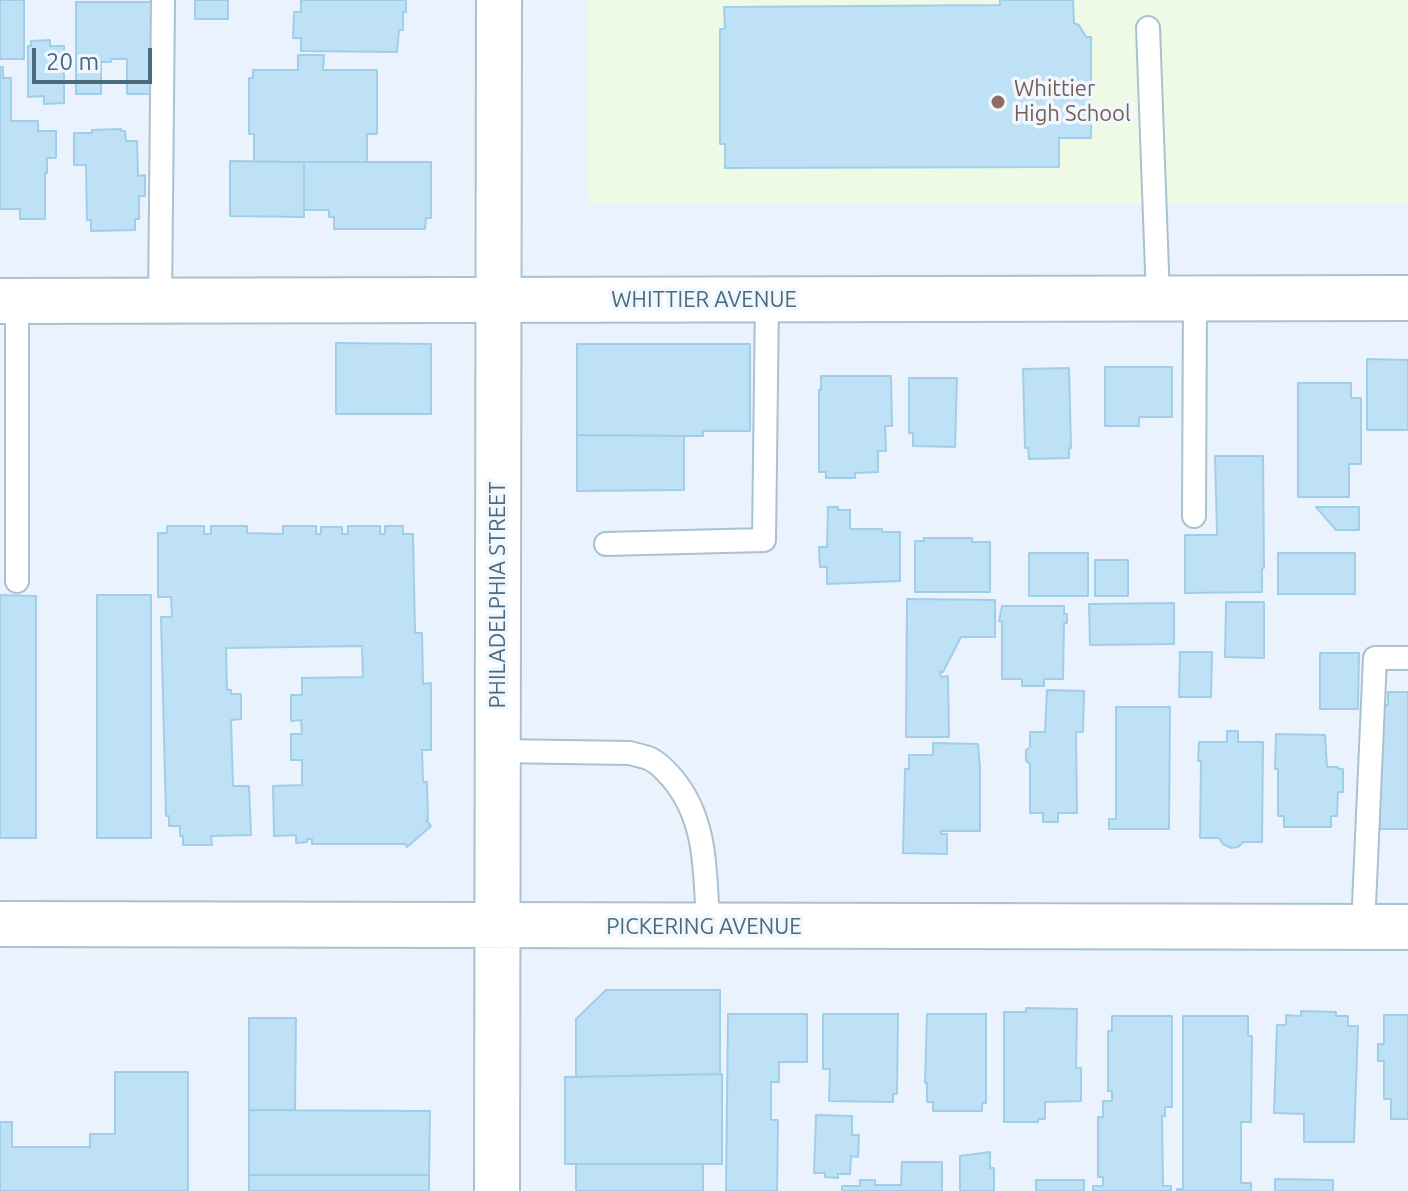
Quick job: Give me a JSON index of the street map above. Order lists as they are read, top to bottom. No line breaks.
{"streets":{"street":["WHITTIER AVENUE","PHILADELPHIA STREET","PICKERING AVENUE"]},"crossings":[["WHITTIER AVENUE","PHILADELPHIA STREET"],["PHILADELPHIA STREET","PICKERING AVENUE"]],"places":["Whittier High School"],"scale_bar":"20 m"}
